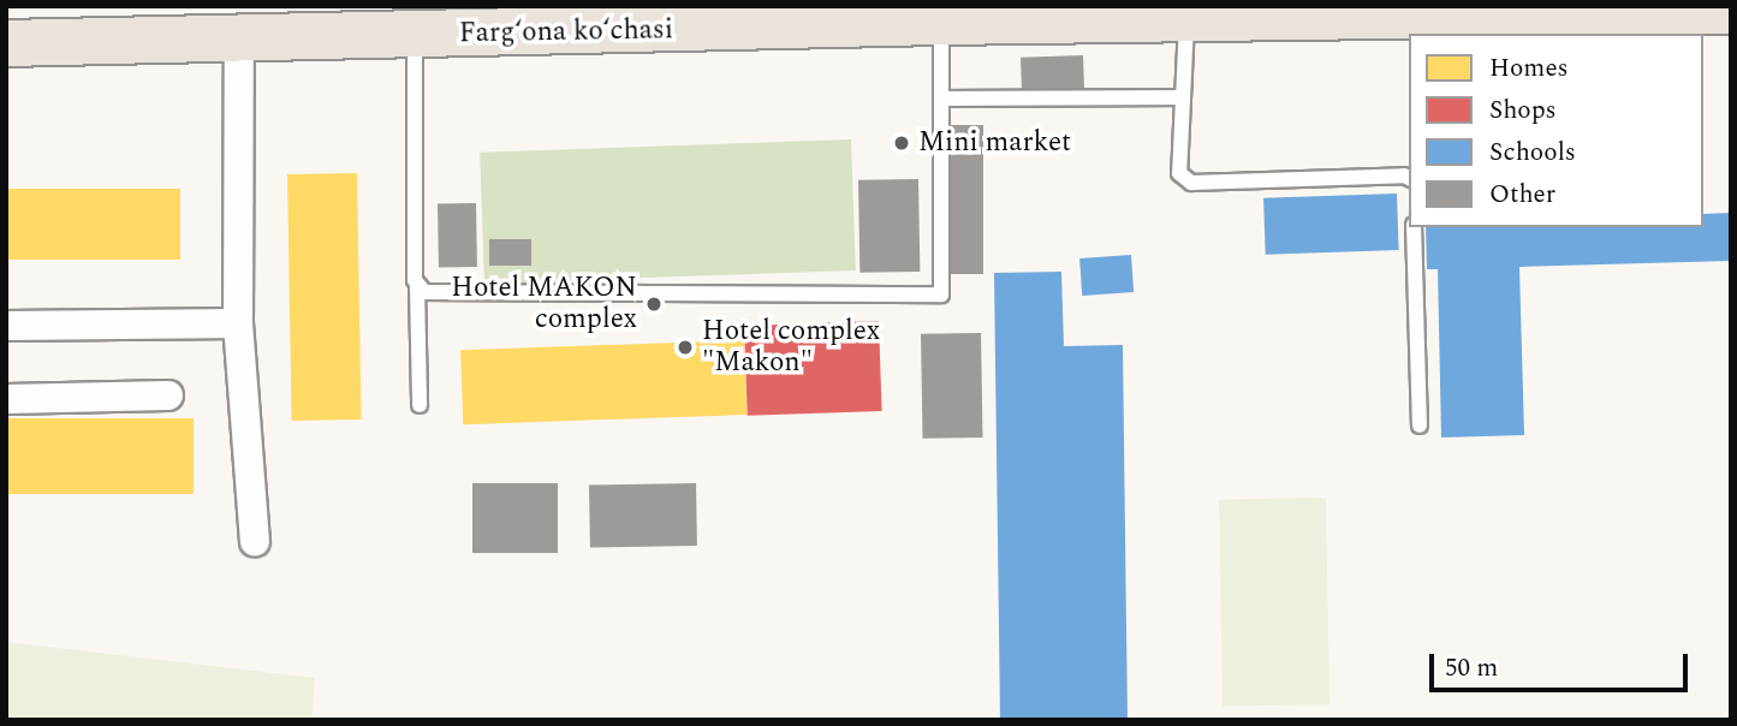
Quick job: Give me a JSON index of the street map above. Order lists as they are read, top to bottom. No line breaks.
{"streets":{"main road":["Fargʻona koʻchasi"]},"places":["Mini market","Hotel MAKON complex","Hotel complex \"Makon\""],"legend":["Homes","Shops","Schools","Other"],"scale_bar":"50 m"}
